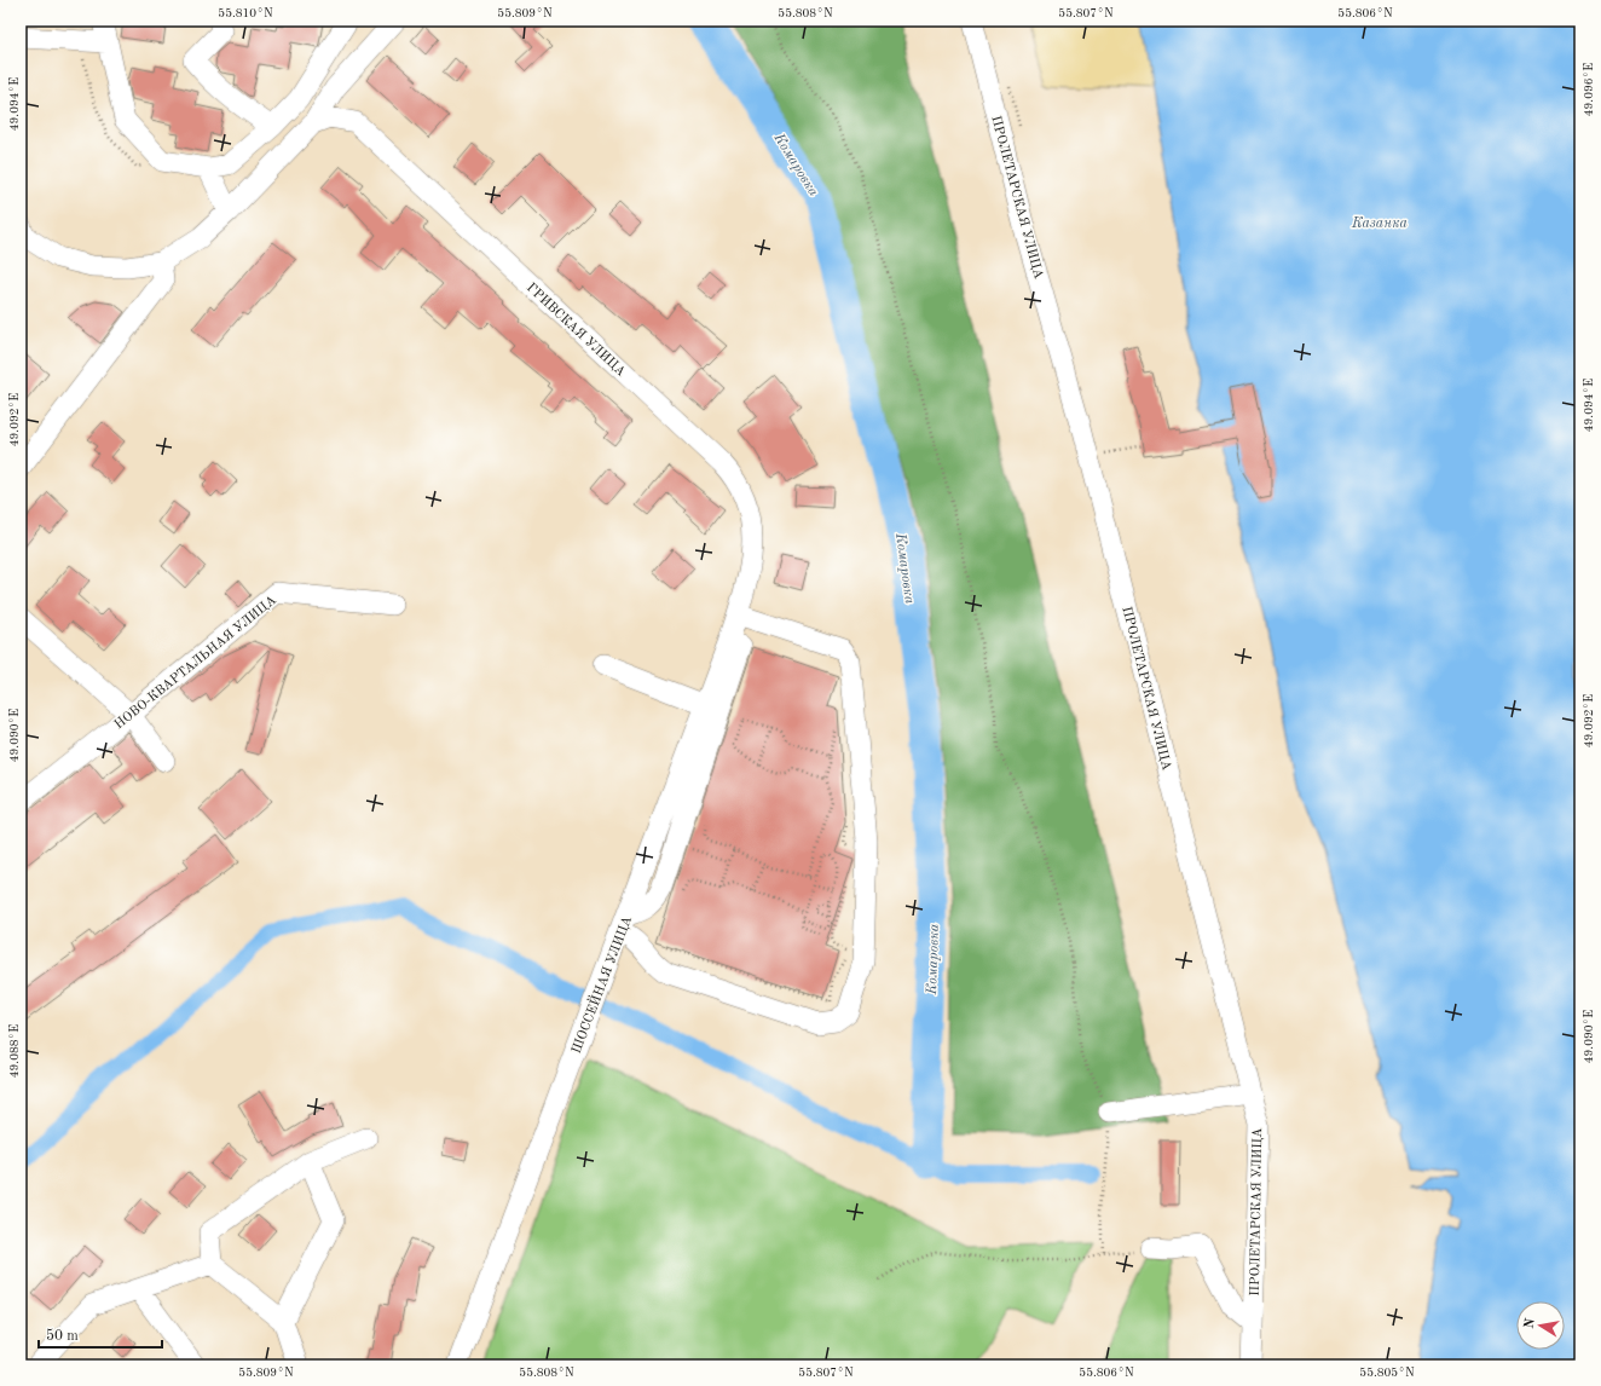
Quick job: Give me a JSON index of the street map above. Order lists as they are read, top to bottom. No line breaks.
{"streets":{"street":["ПРОЛЕТАРСКАЯ УЛИЦА","ГРИВСКАЯ УЛИЦА","НОВО-КВАРТАЛЬНАЯ УЛИЦА","ШОССЕЙНАЯ УЛИЦА"]},"crossings":[["ГРИВСКАЯ УЛИЦА","ШОССЕЙНАЯ УЛИЦА"]],"water":["Комаровка","Казанка"],"scale_bar":"50 m","north":"left","coordinates":["55.810°N","55.809°N","55.808°N","55.807°N","55.806°N","49.096°E","49.094°E","49.092°E","49.090°E","49.088°E","55.805°N"]}
